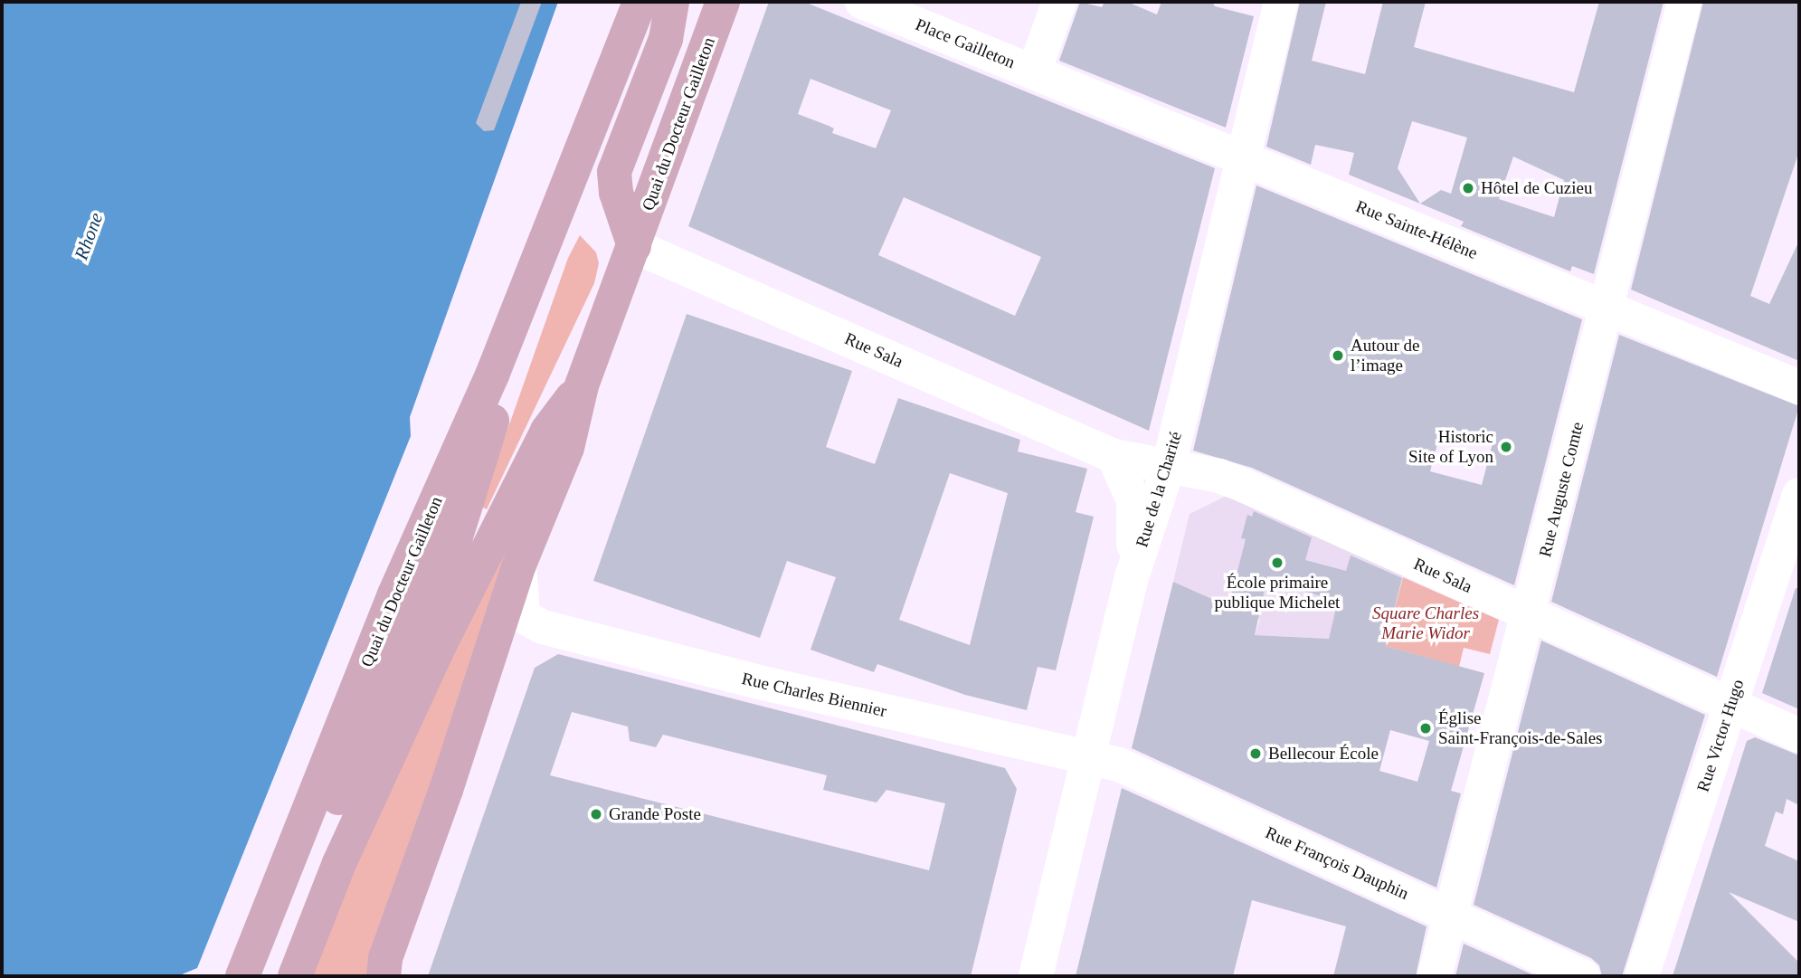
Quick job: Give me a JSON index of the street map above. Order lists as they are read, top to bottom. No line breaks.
{"streets":{"main road":["Quai du Docteur Gailleton"],"street":["Place Gailleton","Rue Sainte-Hélène","Rue Sala","Rue de la Charité","Rue Auguste Comte","Rue Charles Biennier","Rue Victor Hugo","Rue François Dauphin"]},"crossings":[["Place Gailleton","Rue Sainte-Hélène"],["Quai du Docteur Gailleton","Rue Sala"],["Quai du Docteur Gailleton","Rue Charles Biennier"],["Rue Sainte-Hélène","Rue de la Charité"],["Rue Sainte-Hélène","Rue Auguste Comte"],["Rue Sala","Rue de la Charité"],["Rue Sala","Rue Auguste Comte"],["Rue Sala","Rue Victor Hugo"],["Rue de la Charité","Rue Charles Biennier"],["Rue de la Charité","Rue François Dauphin"],["Rue Auguste Comte","Rue François Dauphin"],["Rue Charles Biennier","Rue François Dauphin"]],"water":["Rhone"],"parks":["Square Charles Marie Widor"],"places":["Hôtel de Cuzieu","Autour de l’image","Historic Site of Lyon","École primaire publique Michelet","Église Saint-François-de-Sales","Bellecour École","Grande Poste"]}
